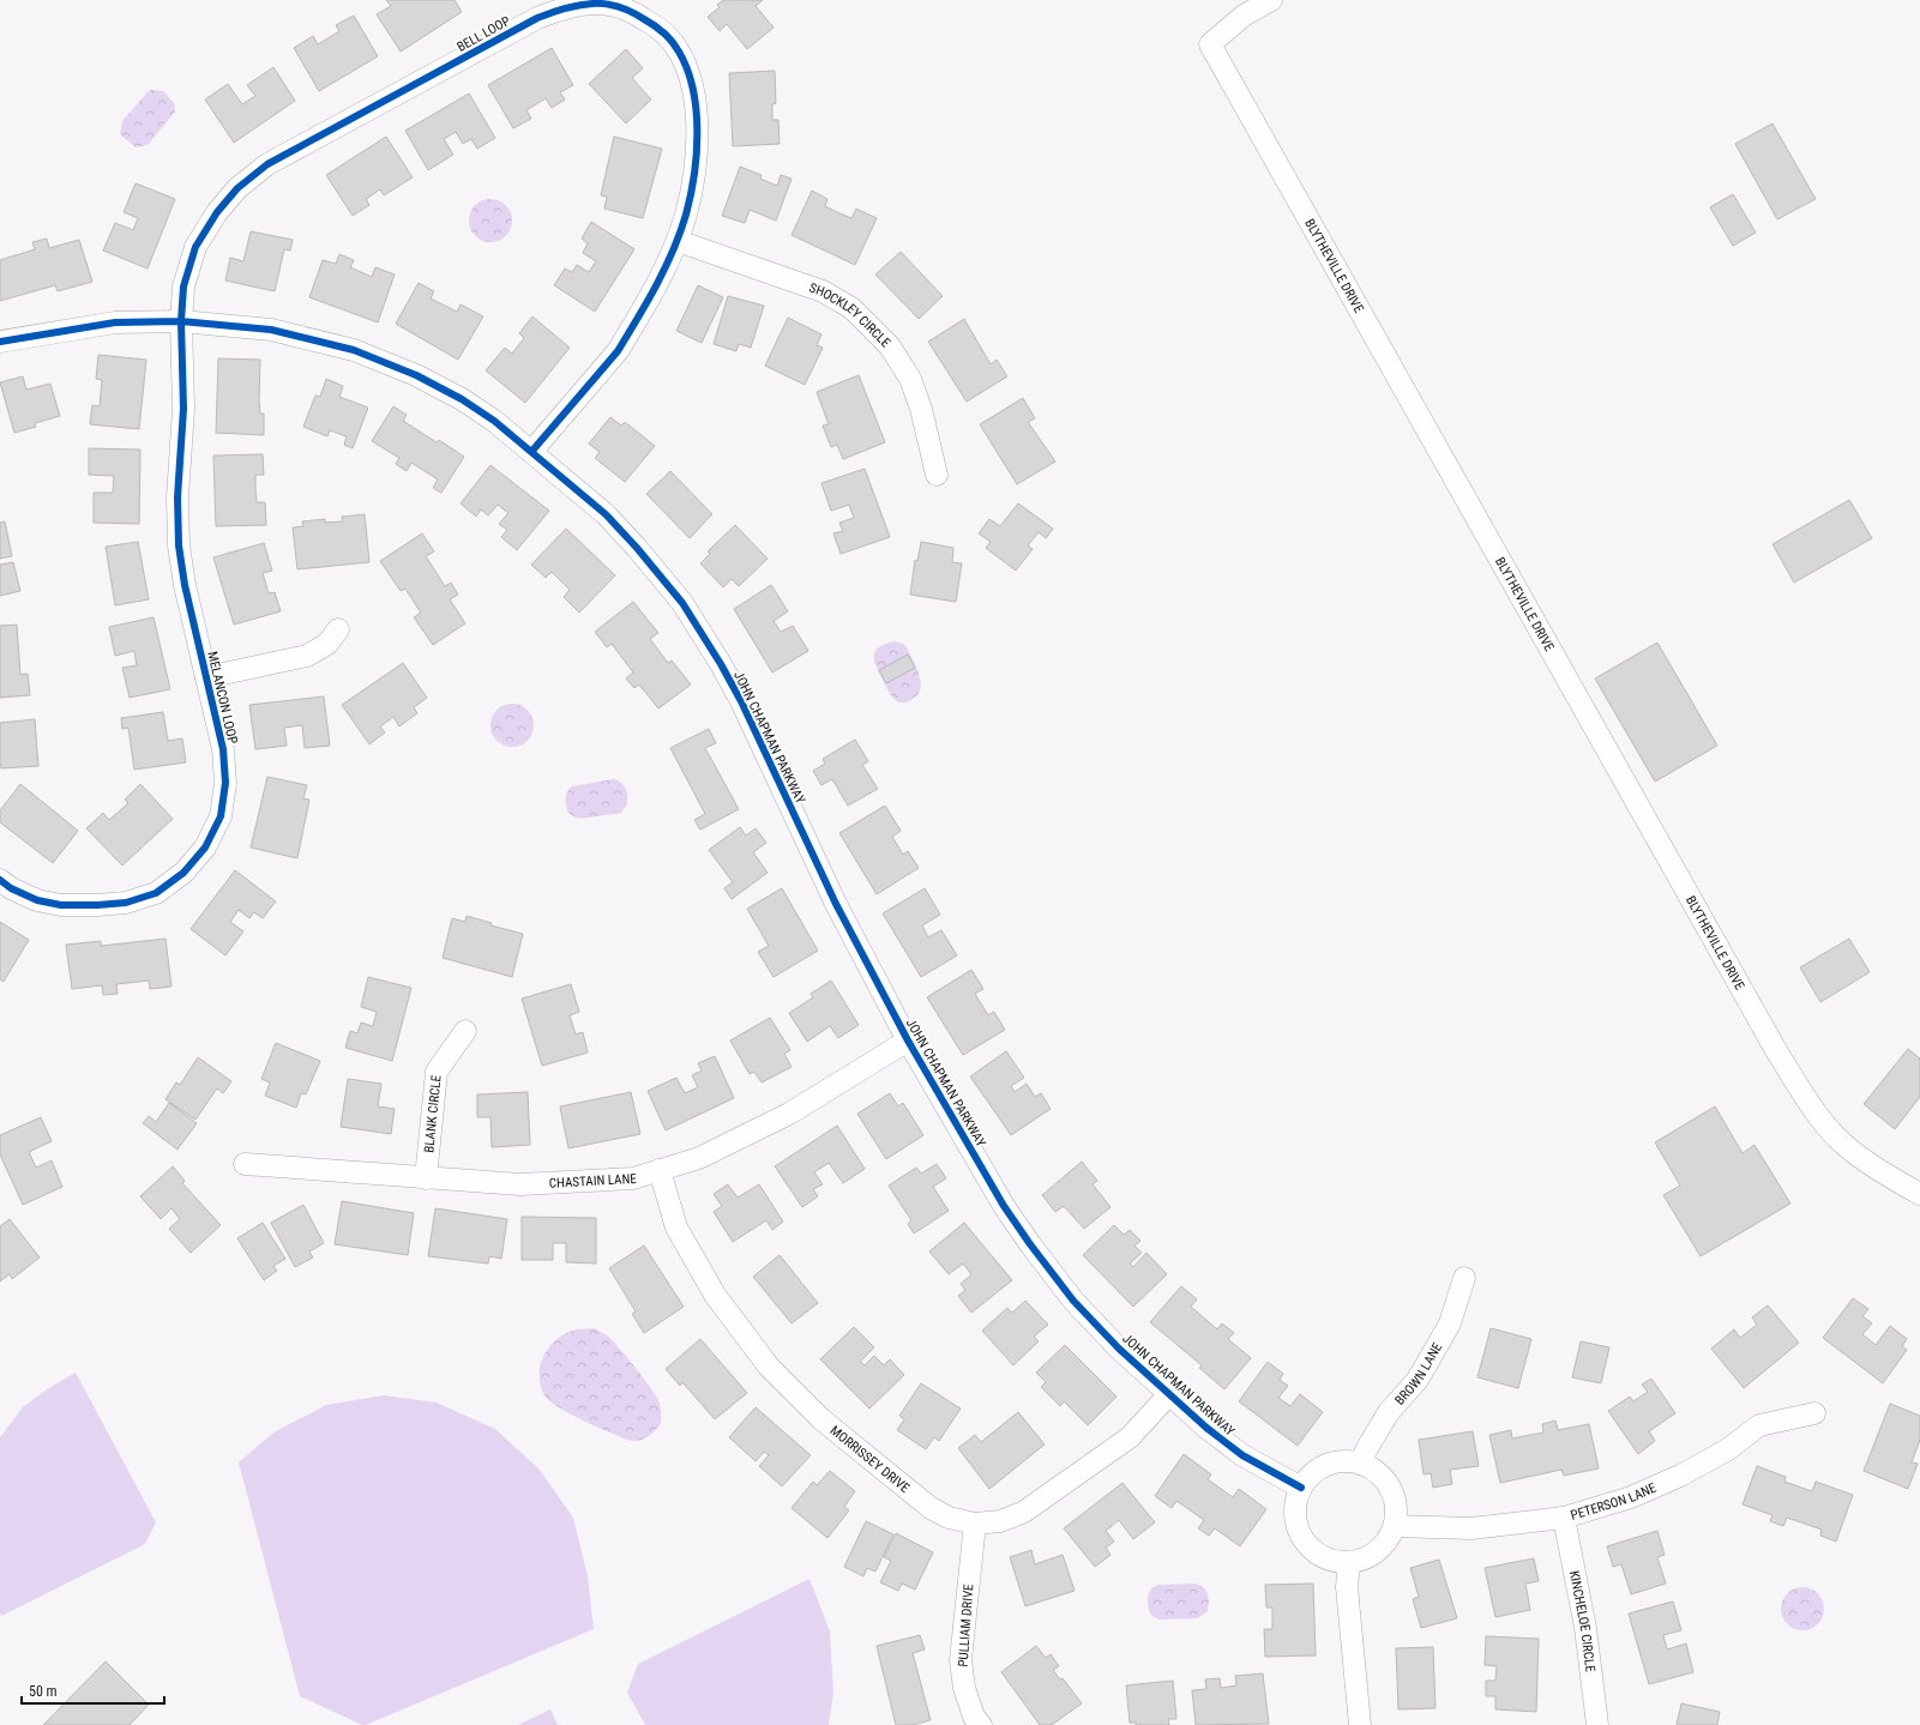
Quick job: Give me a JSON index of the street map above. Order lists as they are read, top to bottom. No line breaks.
{"streets":{"street":["BELL LOOP","BLYTHEVILLE DRIVE","SHOCKLEY CIRCLE","MELANCON LOOP","JOHN CHAPMAN PARKWAY","BLANK CIRCLE","CHASTAIN LANE","BROWN LANE","MORRISSEY DRIVE","PETERSON LANE","KINCHELOE CIRCLE","PULLIAM DRIVE"]},"crossings":[["BELL LOOP","SHOCKLEY CIRCLE"],["BELL LOOP","MELANCON LOOP"],["BELL LOOP","JOHN CHAPMAN PARKWAY"],["MELANCON LOOP","JOHN CHAPMAN PARKWAY"],["JOHN CHAPMAN PARKWAY","CHASTAIN LANE"],["JOHN CHAPMAN PARKWAY","BROWN LANE"],["JOHN CHAPMAN PARKWAY","MORRISSEY DRIVE"],["JOHN CHAPMAN PARKWAY","PETERSON LANE"],["BLANK CIRCLE","CHASTAIN LANE"],["CHASTAIN LANE","MORRISSEY DRIVE"],["BROWN LANE","PETERSON LANE"],["MORRISSEY DRIVE","PULLIAM DRIVE"],["PETERSON LANE","KINCHELOE CIRCLE"]],"scale_bar":"50 m"}
